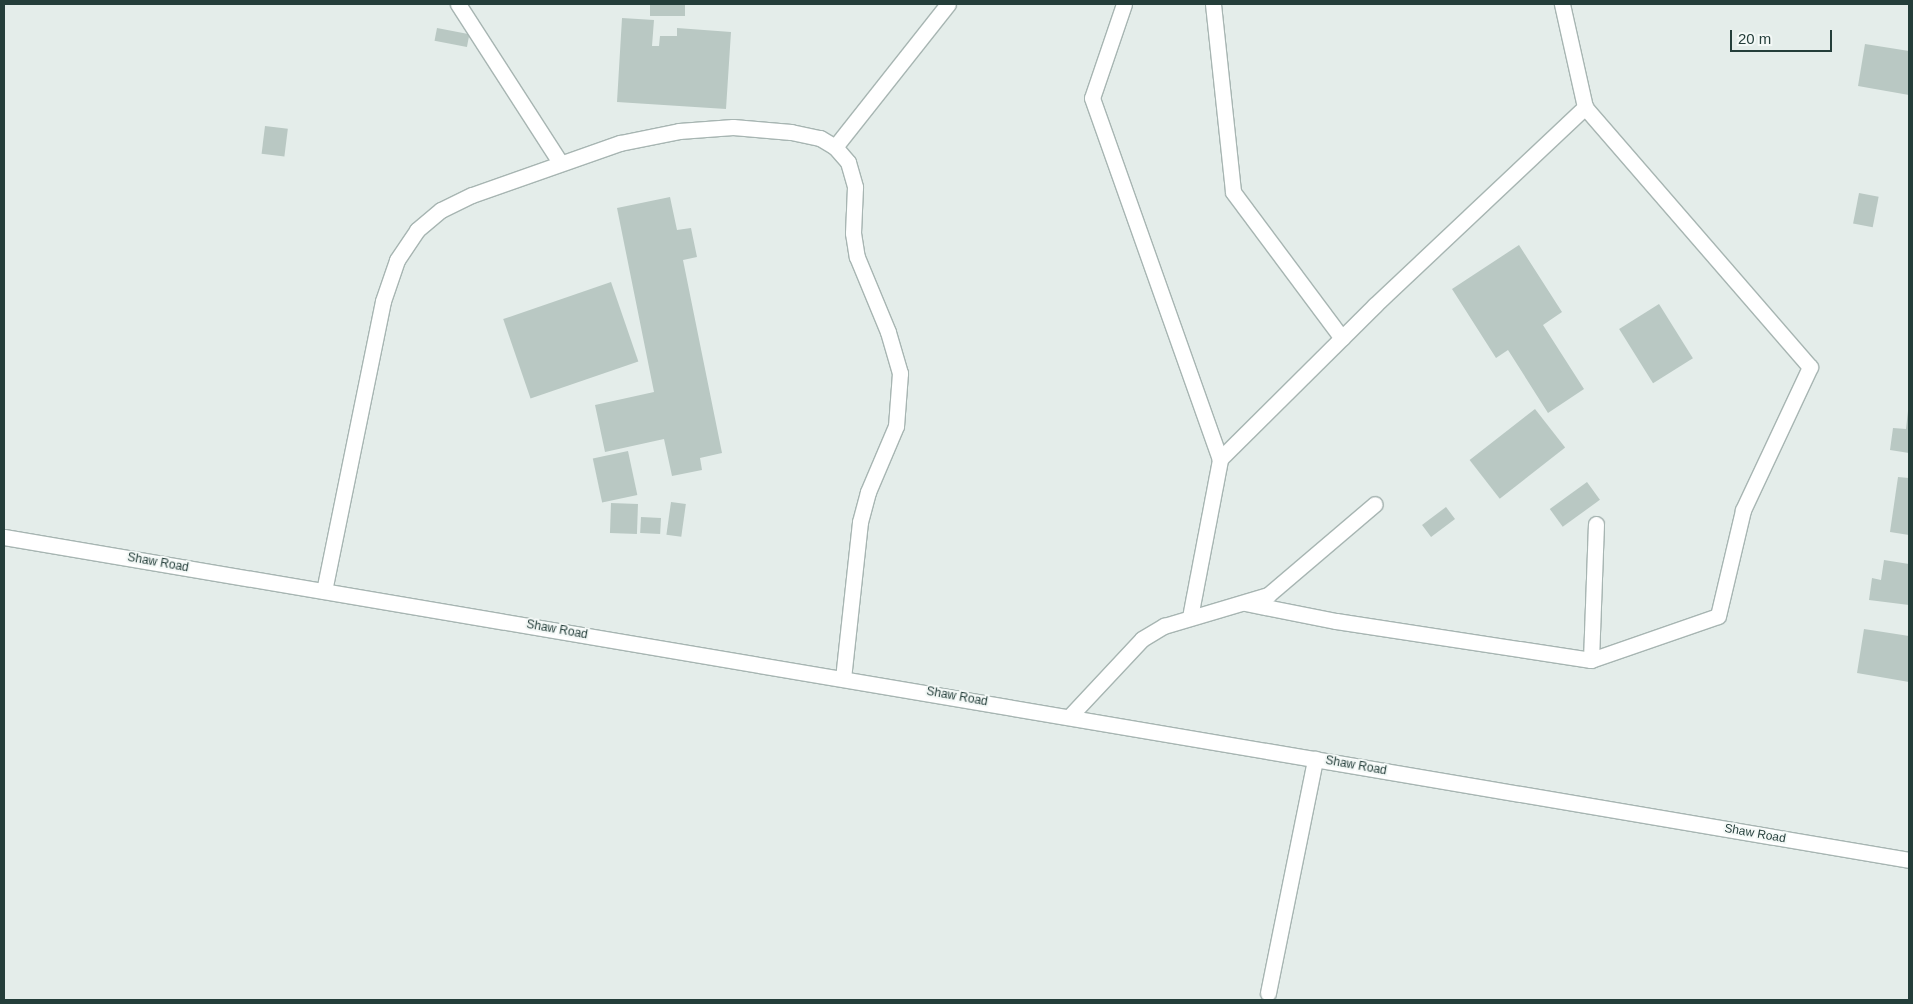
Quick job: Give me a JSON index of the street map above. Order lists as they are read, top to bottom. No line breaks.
{"streets":{"street":["Shaw Road"]},"scale_bar":"20 m"}
